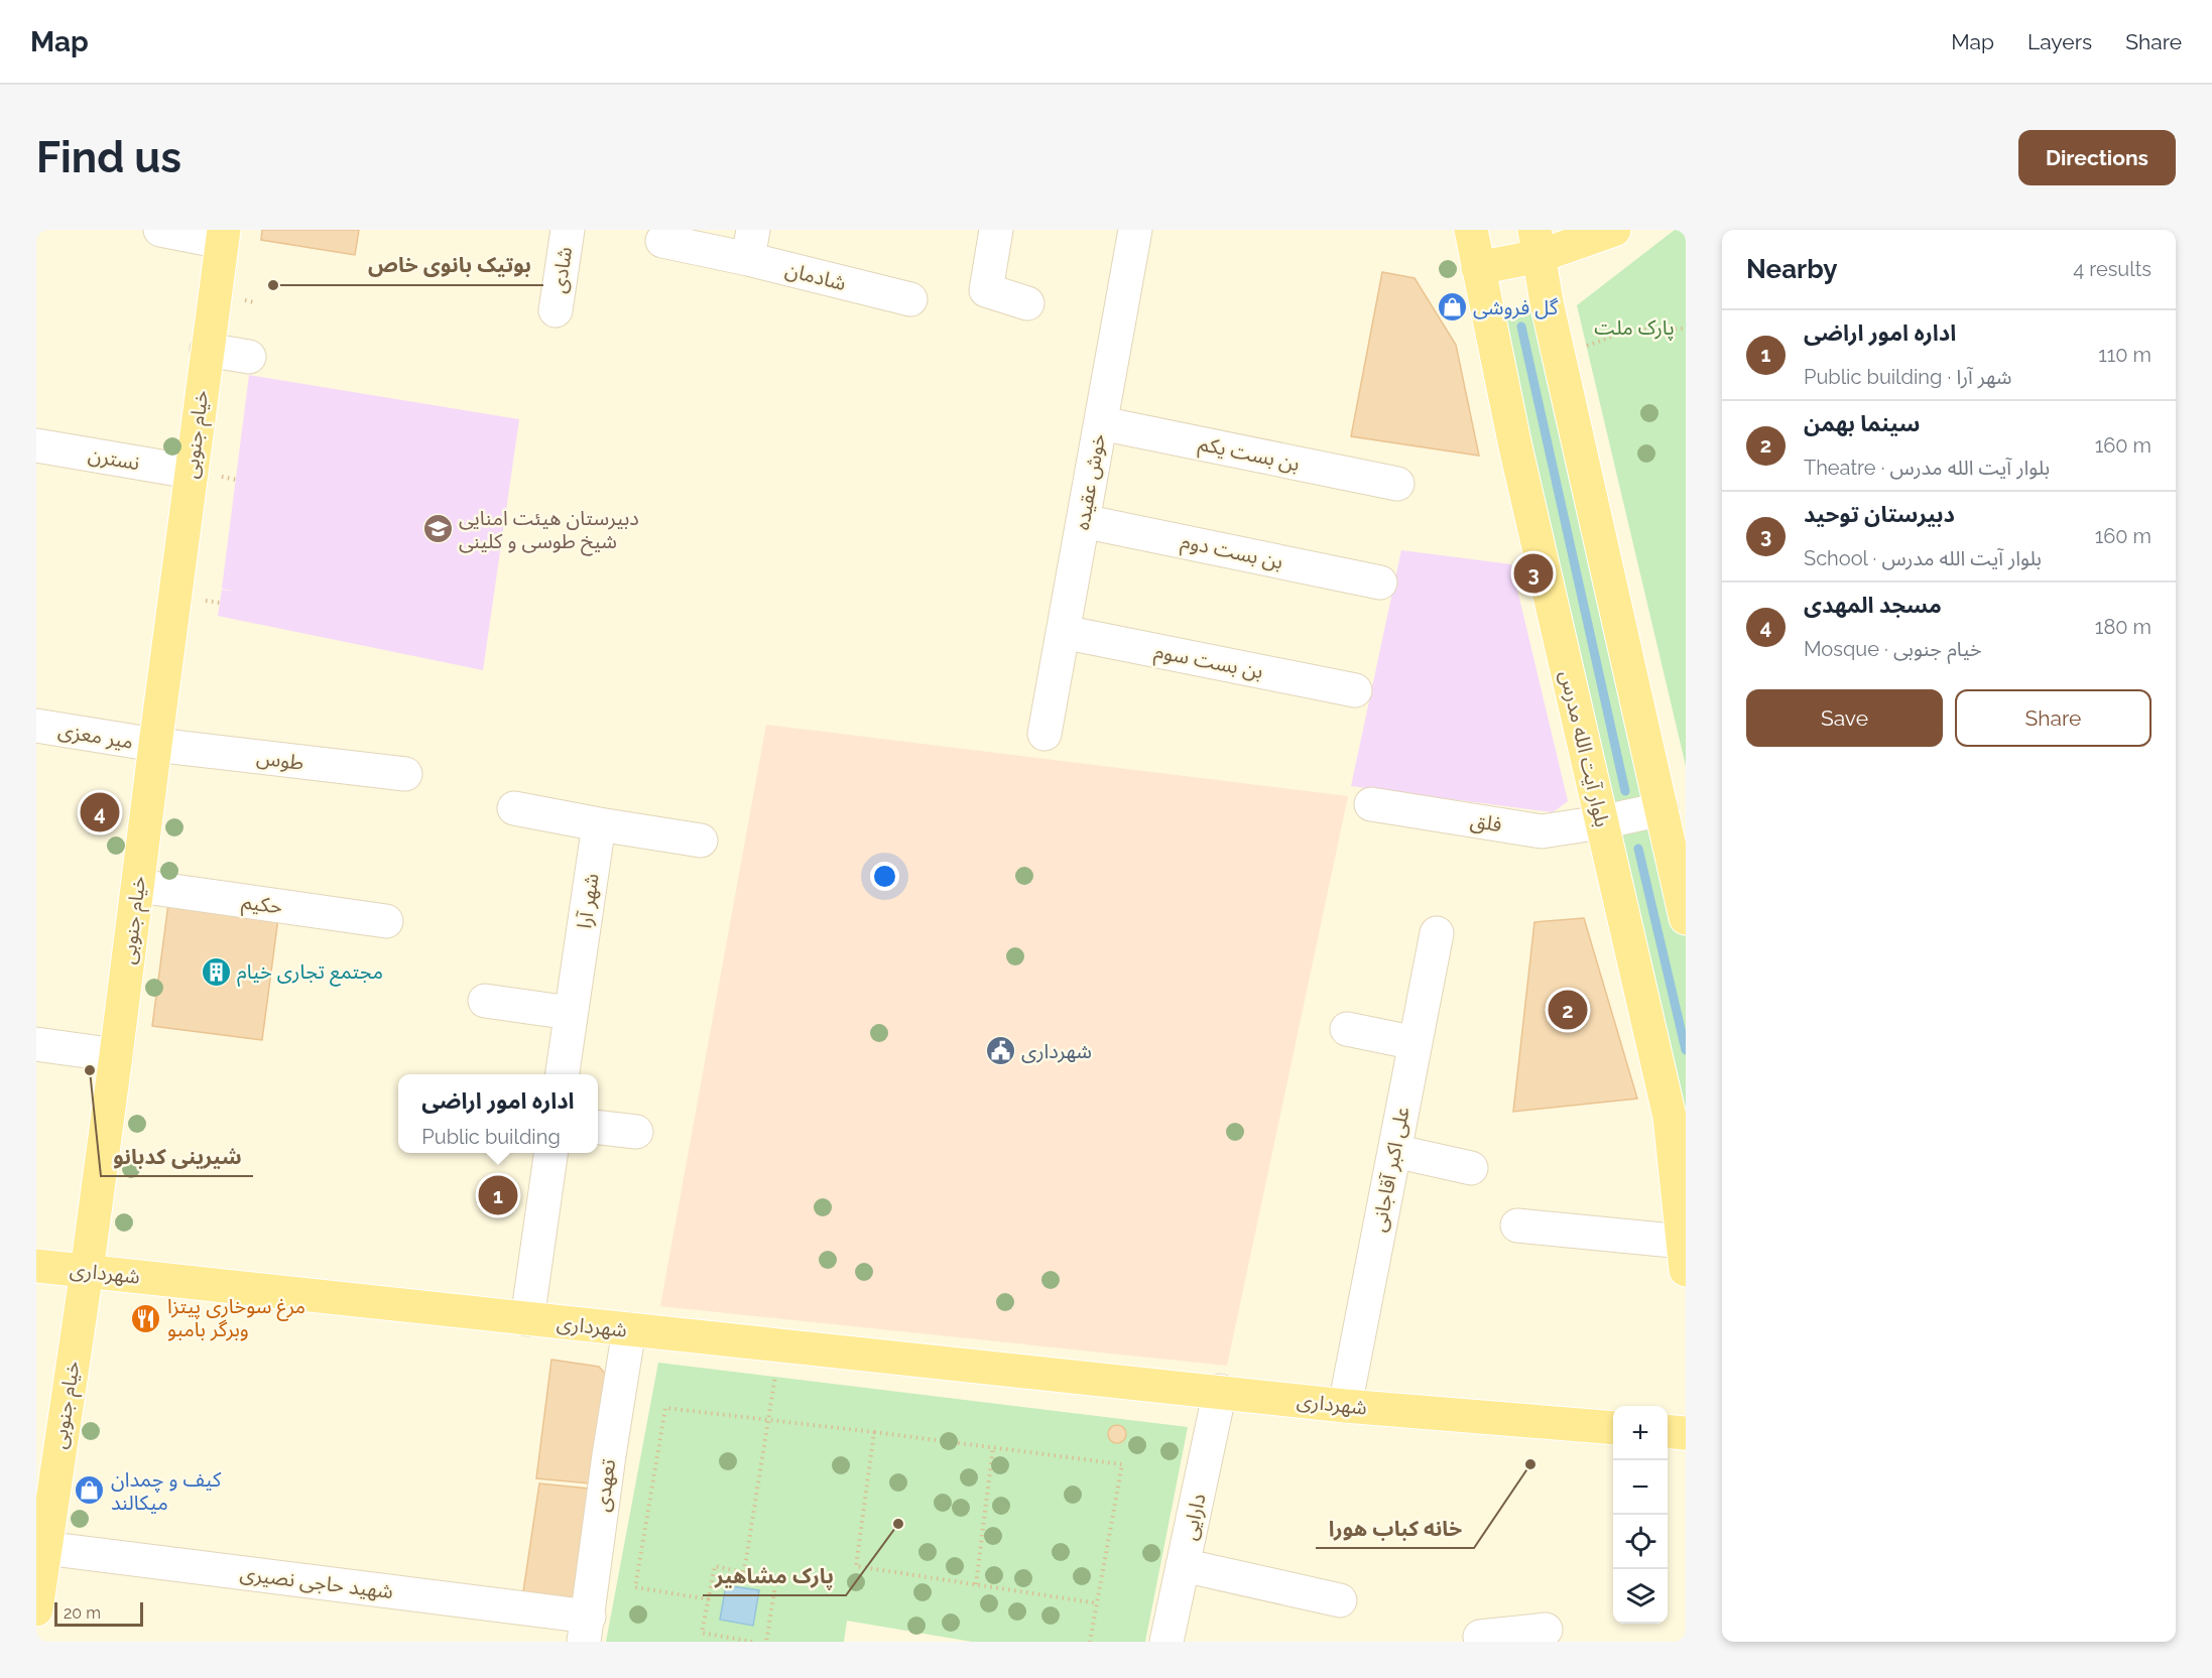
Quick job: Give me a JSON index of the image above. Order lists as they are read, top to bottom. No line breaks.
{"streets":{"main road":["خیام جنوبی","بلوار آیت الله مدرس","شهرداری"],"street":["شادی","شادمان","بن بست یکم","نسترن","خوش عقیده","بن بست دوم","بن بست سوم","میر معزی","طوس","فلق","شهر آرا","حکیم","علی اکبر آقاجانی","تعهدی","دارایی","شهید حاجی نصیری"]},"crossings":[["خیام جنوبی","نسترن"],["خیام جنوبی","میر معزی"],["خیام جنوبی","طوس"],["خیام جنوبی","حکیم"],["خیام جنوبی","شهرداری"],["خیام جنوبی","شهید حاجی نصیری"],["بن بست یکم","خوش عقیده"],["خوش عقیده","بن بست دوم"],["خوش عقیده","بن بست سوم"],["میر معزی","طوس"],["بلوار آیت الله مدرس","فلق"],["علی اکبر آقاجانی","شهرداری"],["شهرداری","تعهدی"],["شهرداری","دارایی"],["تعهدی","شهید حاجی نصیری"]],"parks":["پارک ملت"],"places":{"other":["بوتیک بانوی خاص","شیرینی کدبانو","خانه کباب هورا","پارک مشاهیر"],"shop":["گل فروشی","کیف و چمدان میکالند"],"school or university":["دبیرستان هیئت امنایی شیخ طوسی و کلینی"],"building":["مجتمع تجاری خیام"],"public building":["شهرداری"],"restaurant":["مرغ سوخاری پیتزا وبرگر بامبو"]},"scale_bar":"20 m","page":{"header":"Map","nav":["Map","Layers","Share"],"buttons":["Directions",["Save","Share"]],"title":"Find us","heading":["Nearby","4 results"],"list":[{"mark":"1","name":"اداره امور اراضی","note":"Public building · شهر آرا","value":"110 m"},{"mark":"2","name":"سینما بهمن","note":"Theatre · بلوار آیت الله مدرس","value":"160 m"},{"mark":"3","name":"دبیرستان توحید","note":"School · بلوار آیت الله مدرس","value":"160 m"},{"mark":"4","name":"مسجد المهدی","note":"Mosque · خیام جنوبی","value":"180 m"}],"pins":["3","4","2","1"],"popup":["اداره امور اراضی","Public building"],"map_buttons":["+","−"],"scale":"20 m"}}
